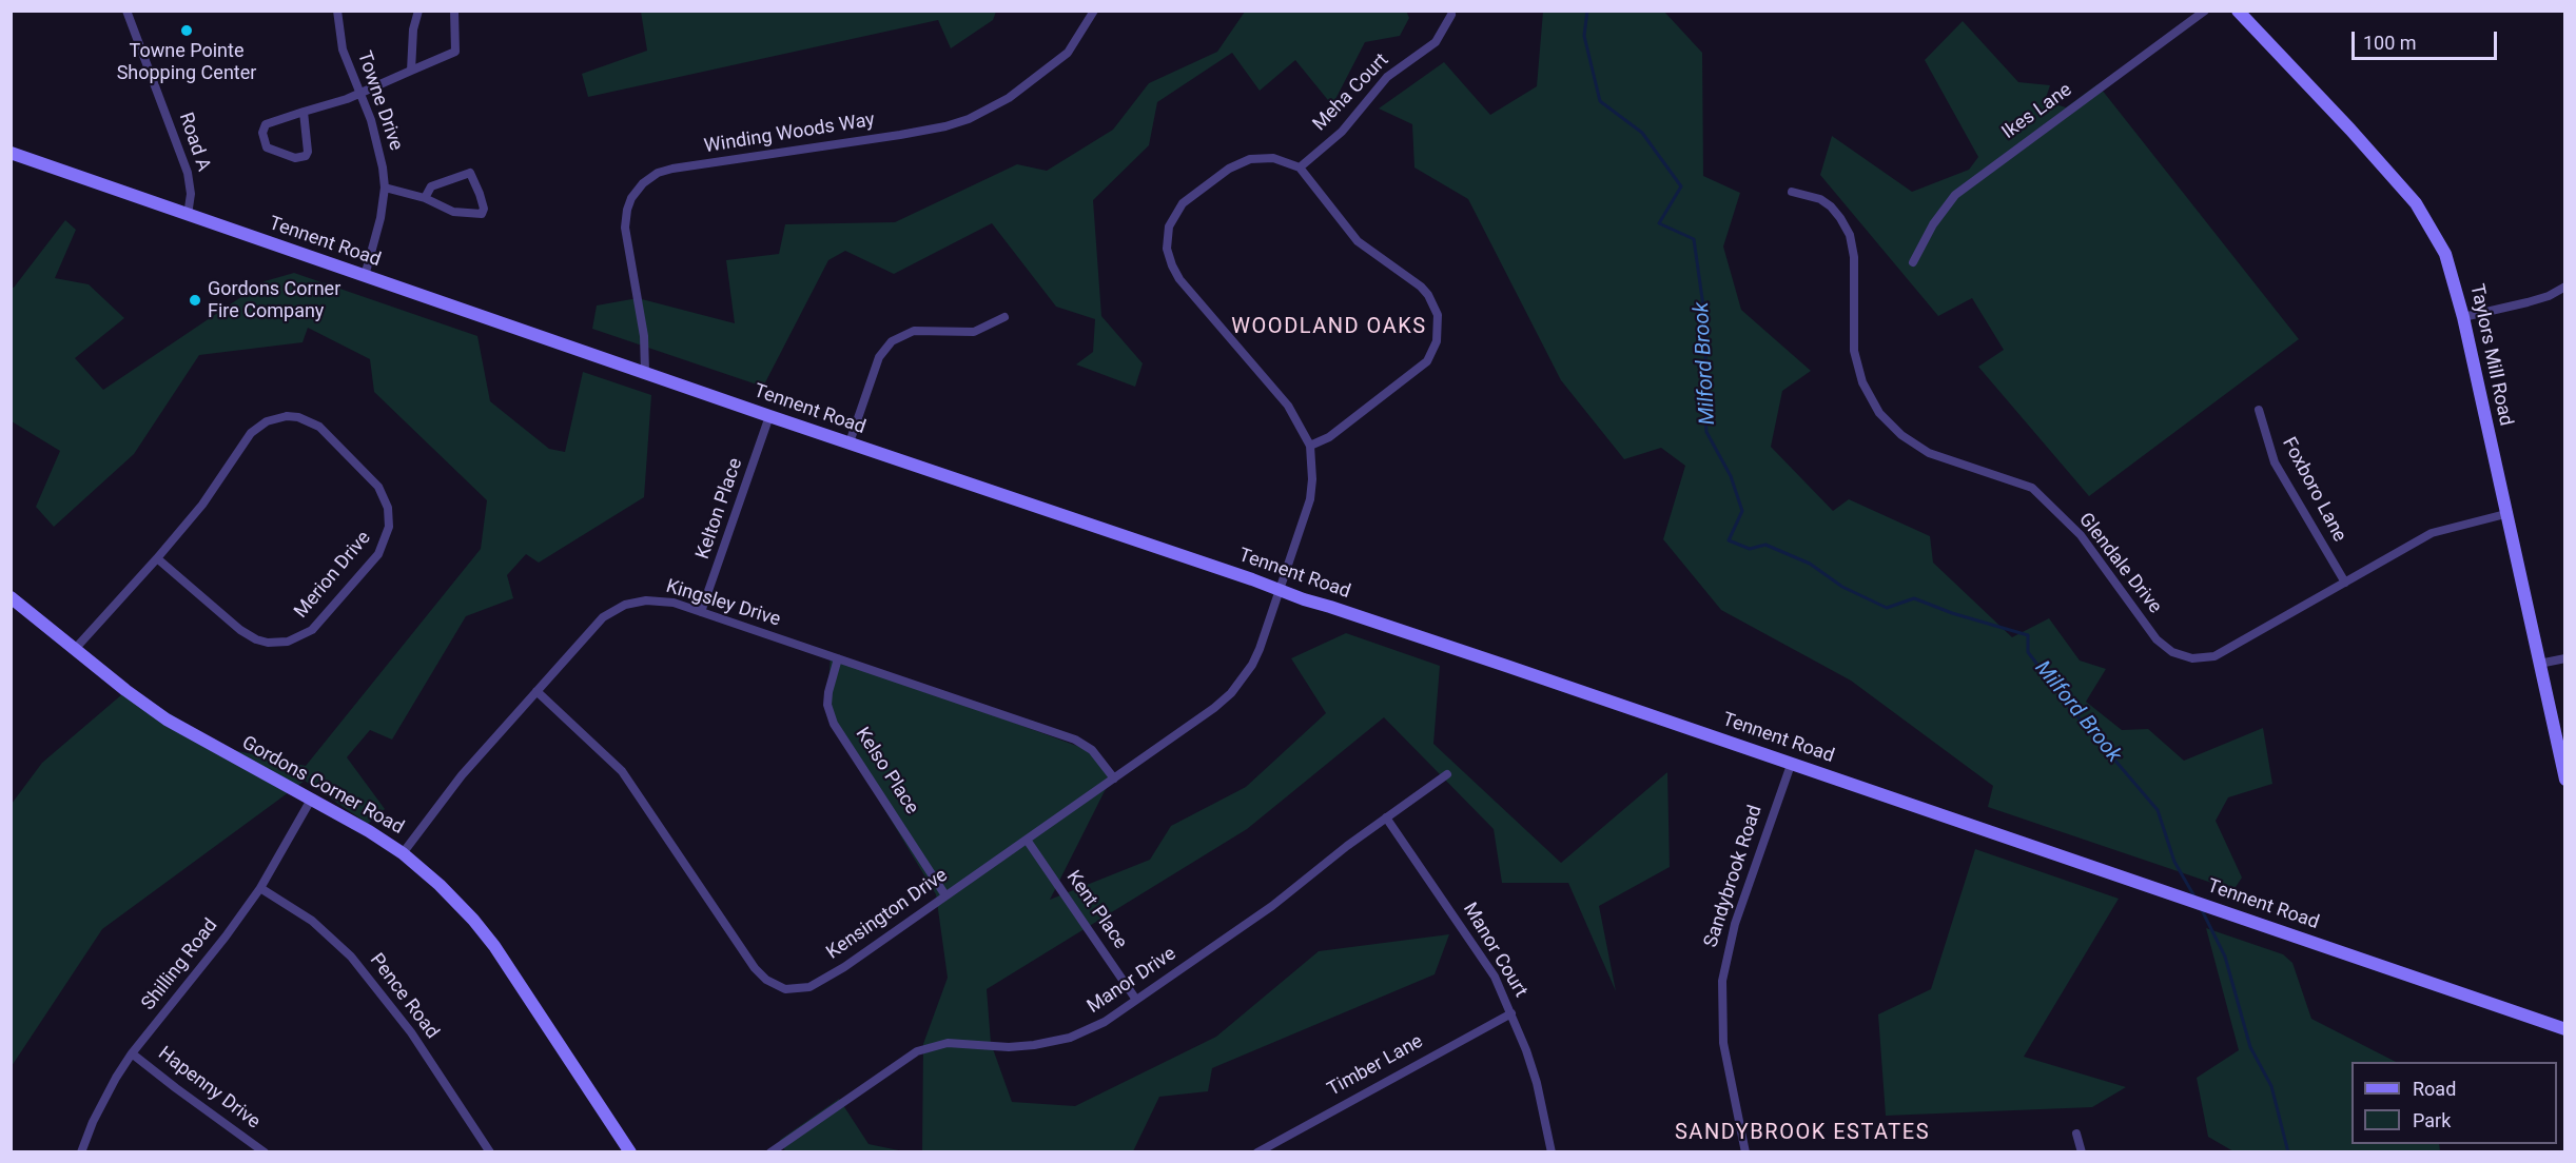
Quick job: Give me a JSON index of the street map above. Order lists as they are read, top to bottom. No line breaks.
{"streets":{"street":["Meha Court","Towne Drive","Ikes Lane","Winding Woods Way","Road A","Tennent Road","Taylors Mill Road","Foxboro Lane","Kelton Place","Glendale Drive","Merion Drive","Kingsley Drive","Kelso Place","Gordons Corner Road","Sandybrook Road","Kent Place","Kensington Drive","Manor Court","Shilling Road","Manor Drive","Pence Road","Timber Lane","Hapenny Drive"]},"crossings":[["Towne Drive","Tennent Road"],["Winding Woods Way","Tennent Road"],["Road A","Tennent Road"],["Tennent Road","Kelton Place"],["Tennent Road","Sandybrook Road"],["Tennent Road","Kensington Drive"],["Taylors Mill Road","Glendale Drive"],["Foxboro Lane","Glendale Drive"],["Kelton Place","Kingsley Drive"],["Merion Drive","Gordons Corner Road"],["Kingsley Drive","Kelso Place"],["Kingsley Drive","Gordons Corner Road"],["Kingsley Drive","Kensington Drive"],["Kelso Place","Kensington Drive"],["Gordons Corner Road","Shilling Road"],["Kent Place","Kensington Drive"],["Kent Place","Manor Drive"],["Manor Court","Manor Drive"],["Manor Court","Timber Lane"],["Shilling Road","Pence Road"],["Shilling Road","Hapenny Drive"]],"districts":["WOODLAND OAKS","SANDYBROOK ESTATES"],"water":["Milford Brook"],"places":["Towne Pointe Shopping Center","Gordons Corner Fire Company"],"legend":["Road","Park"],"scale_bar":"100 m"}
